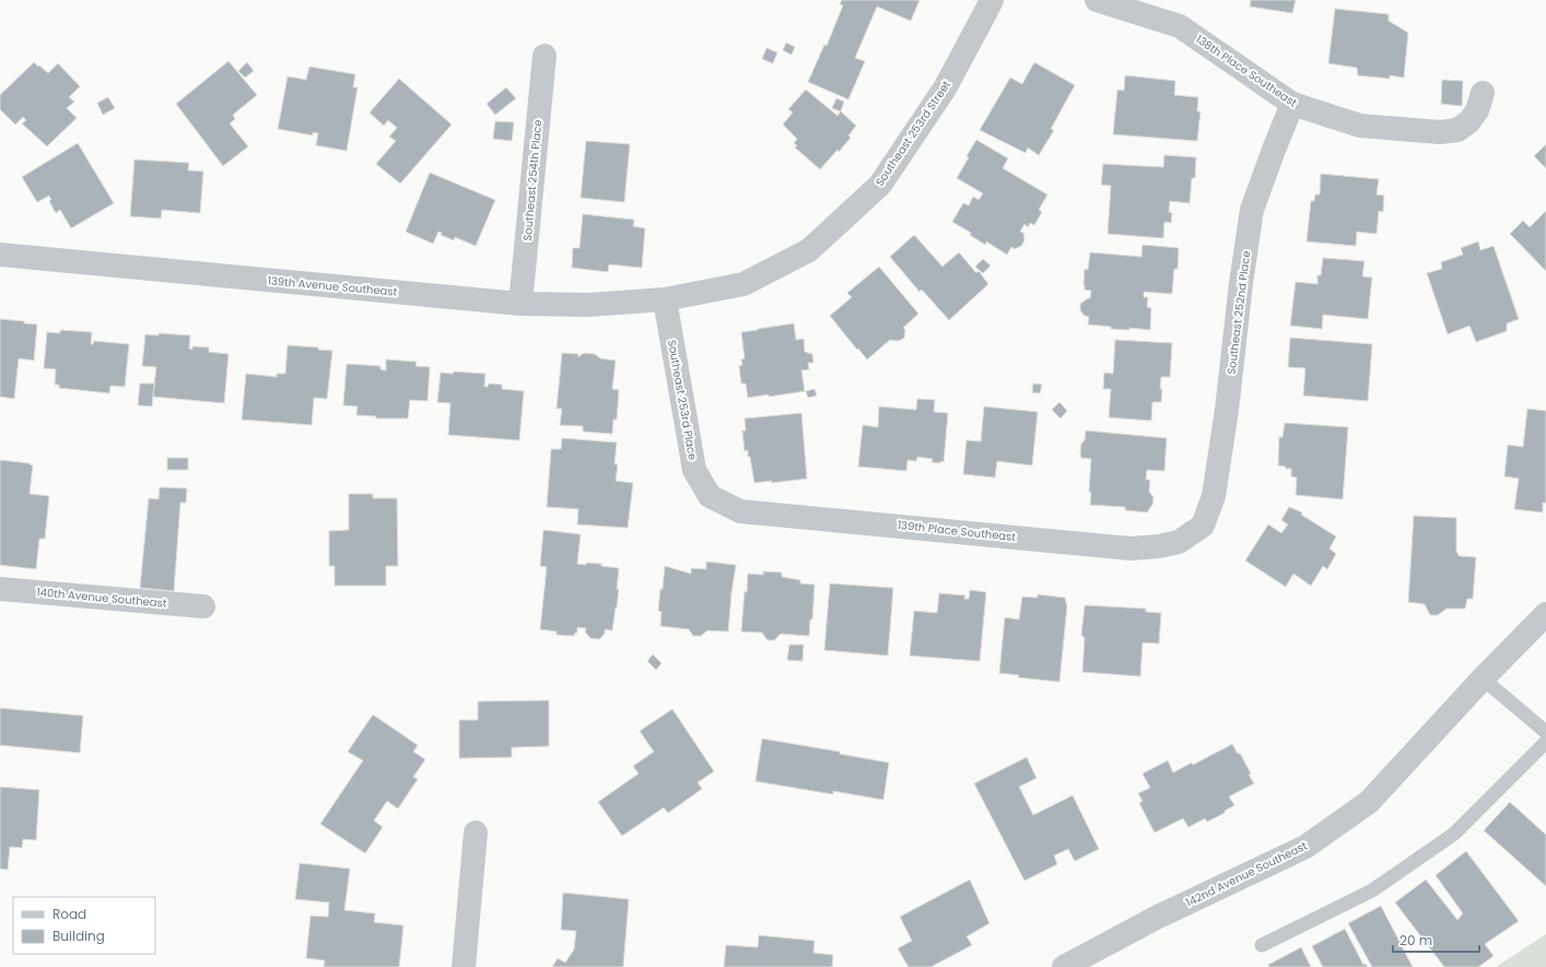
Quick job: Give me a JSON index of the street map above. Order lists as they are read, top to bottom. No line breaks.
{"streets":{"street":["138th Place Southeast","Southeast 253rd Street","Southeast 254th Place","139th Avenue Southeast","Southeast 252nd Place","Southeast 253rd Place","139th Place Southeast","140th Avenue Southeast","142nd Avenue Southeast"]},"crossings":[["138th Place Southeast","Southeast 252nd Place"],["Southeast 253rd Street","139th Avenue Southeast"],["Southeast 253rd Street","Southeast 253rd Place"],["Southeast 254th Place","139th Avenue Southeast"],["139th Avenue Southeast","Southeast 253rd Place"],["Southeast 252nd Place","139th Place Southeast"],["Southeast 253rd Place","139th Place Southeast"]],"legend":["Road","Building"],"scale_bar":"20 m"}
